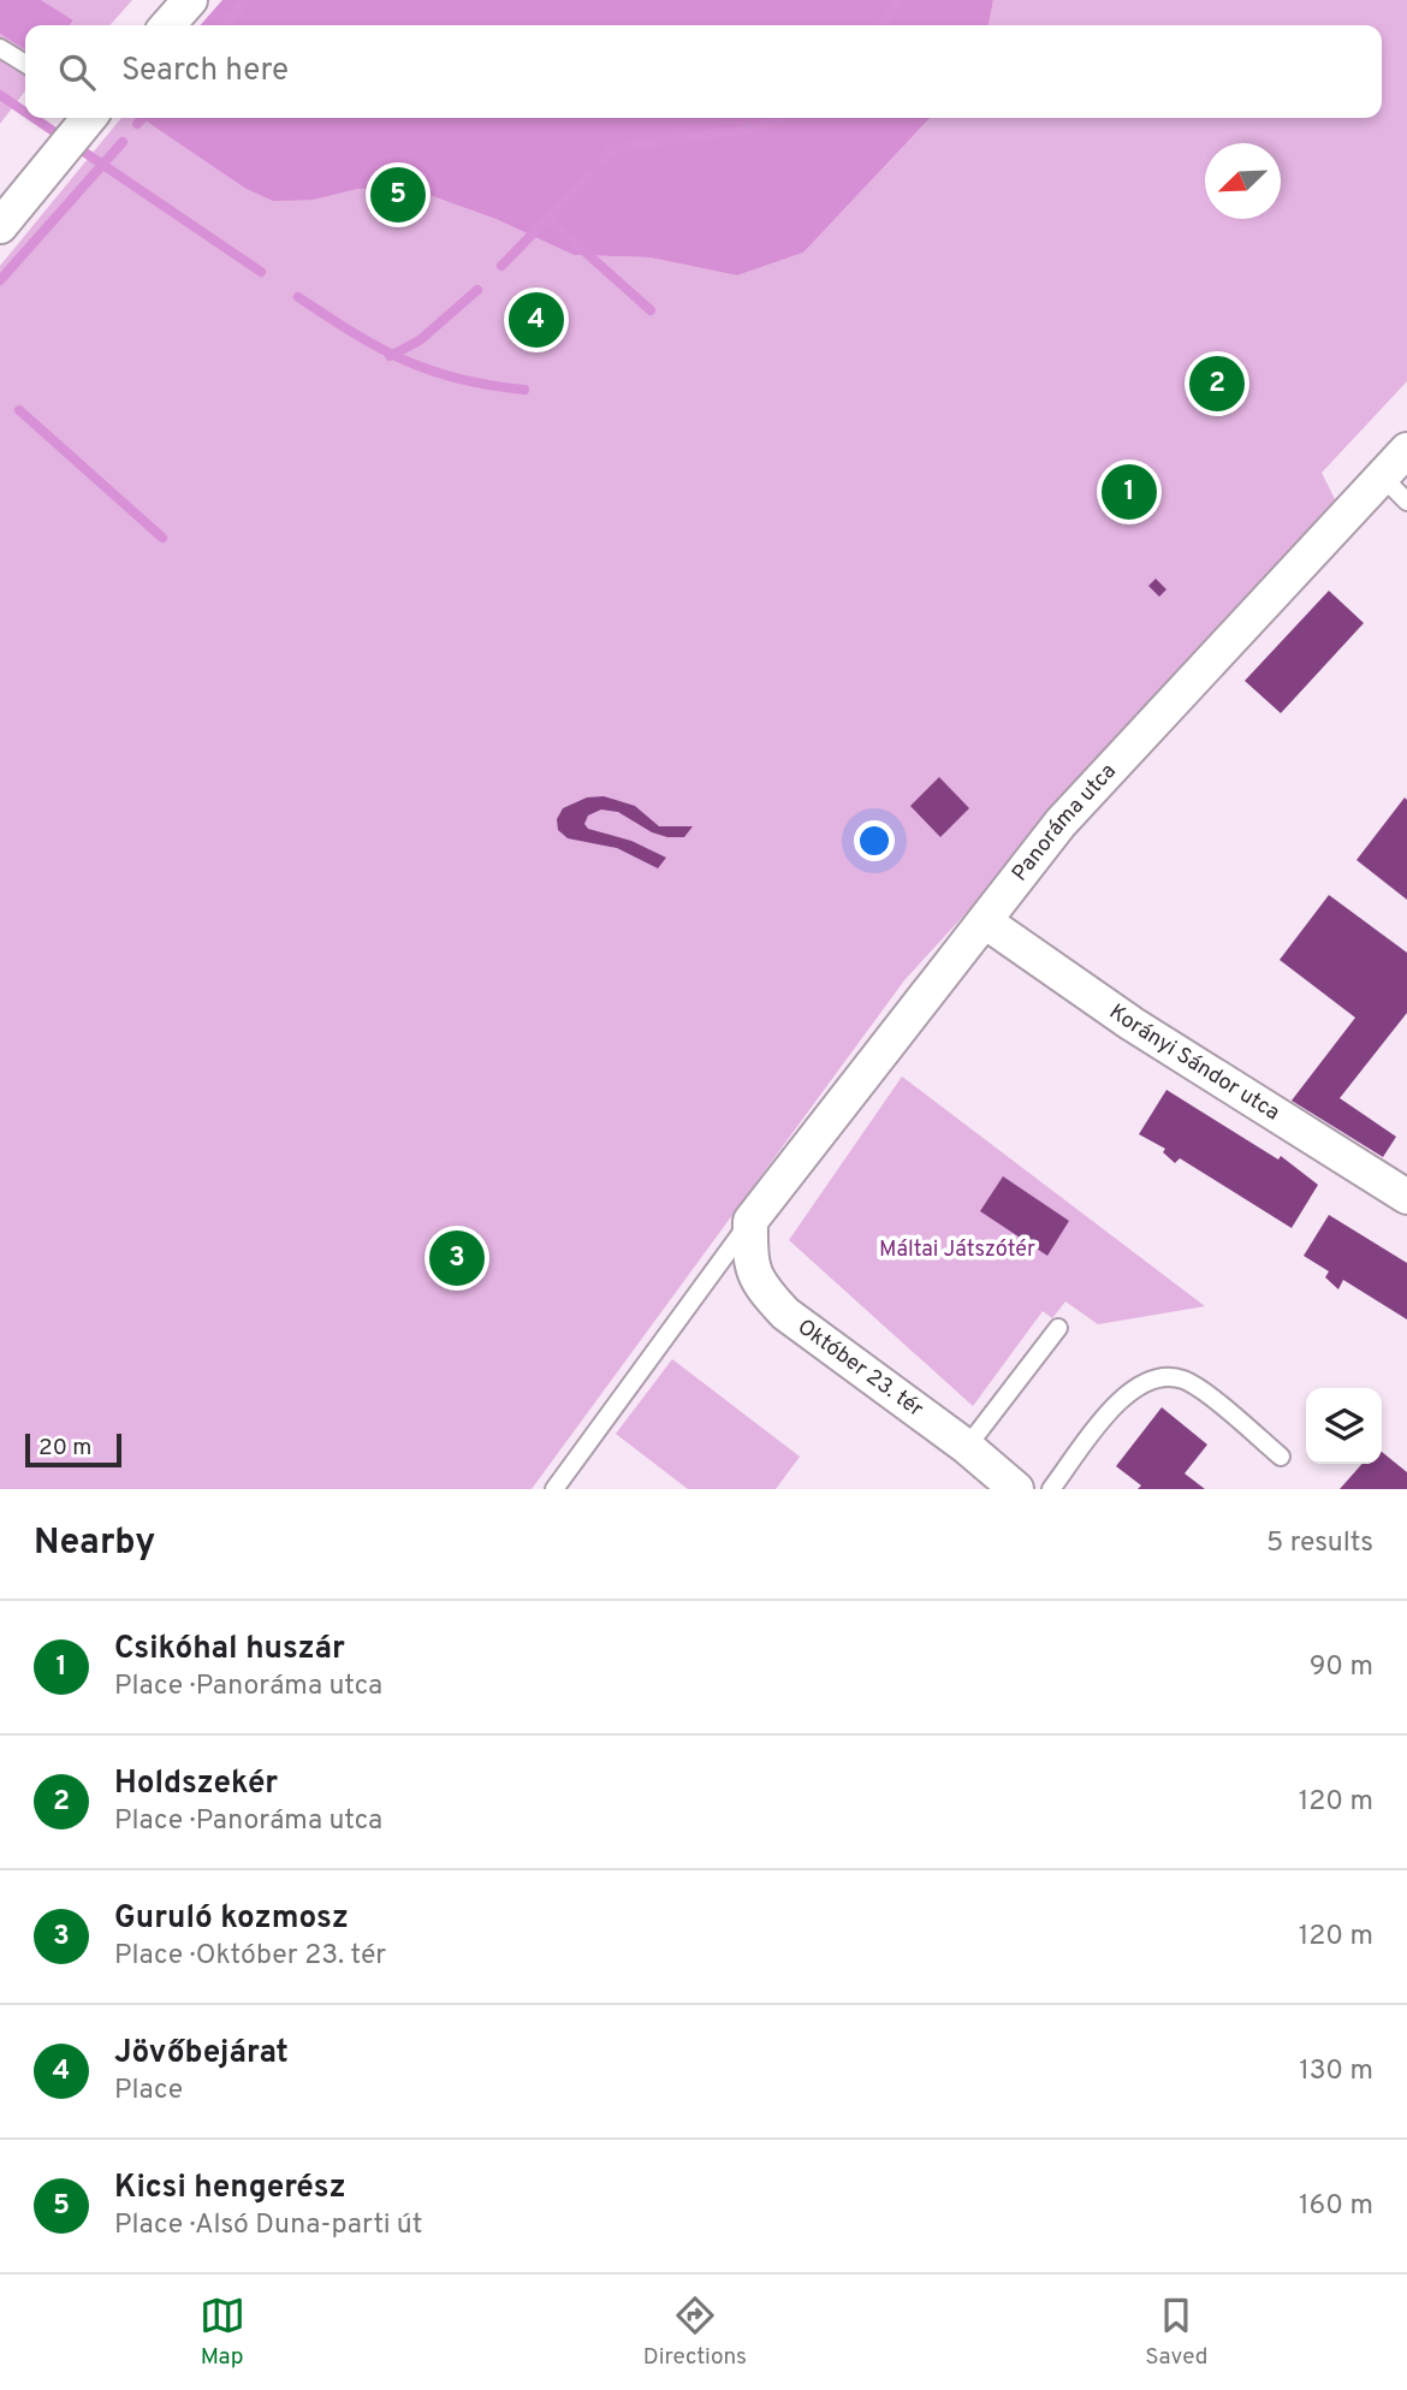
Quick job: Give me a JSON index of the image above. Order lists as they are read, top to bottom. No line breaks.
{"streets":{"street":["Panoráma utca","Korányi Sándor utca","Október 23. tér"]},"crossings":[["Panoráma utca","Korányi Sándor utca"],["Panoráma utca","Október 23. tér"]],"parks":["Máltai Játszótér"],"scale_bar":"20 m","north":"bottom left","page":{"search":"Search here","pins":["5","4","2","1","3"],"scale":"20 m","heading":["Nearby","5 results"],"list":[{"mark":"1","name":"Csikóhal huszár","note":"Place · Panoráma utca","value":"90 m"},{"mark":"2","name":"Holdszekér","note":"Place · Panoráma utca","value":"120 m"},{"mark":"3","name":"Guruló kozmosz","note":"Place · Október 23. tér","value":"120 m"},{"mark":"4","name":"Jövőbejárat","note":"Place","value":"130 m"},{"mark":"5","name":"Kicsi hengerész","note":"Place · Alsó Duna-parti út","value":"160 m"}],"nav":["Map","Directions","Saved"]}}
